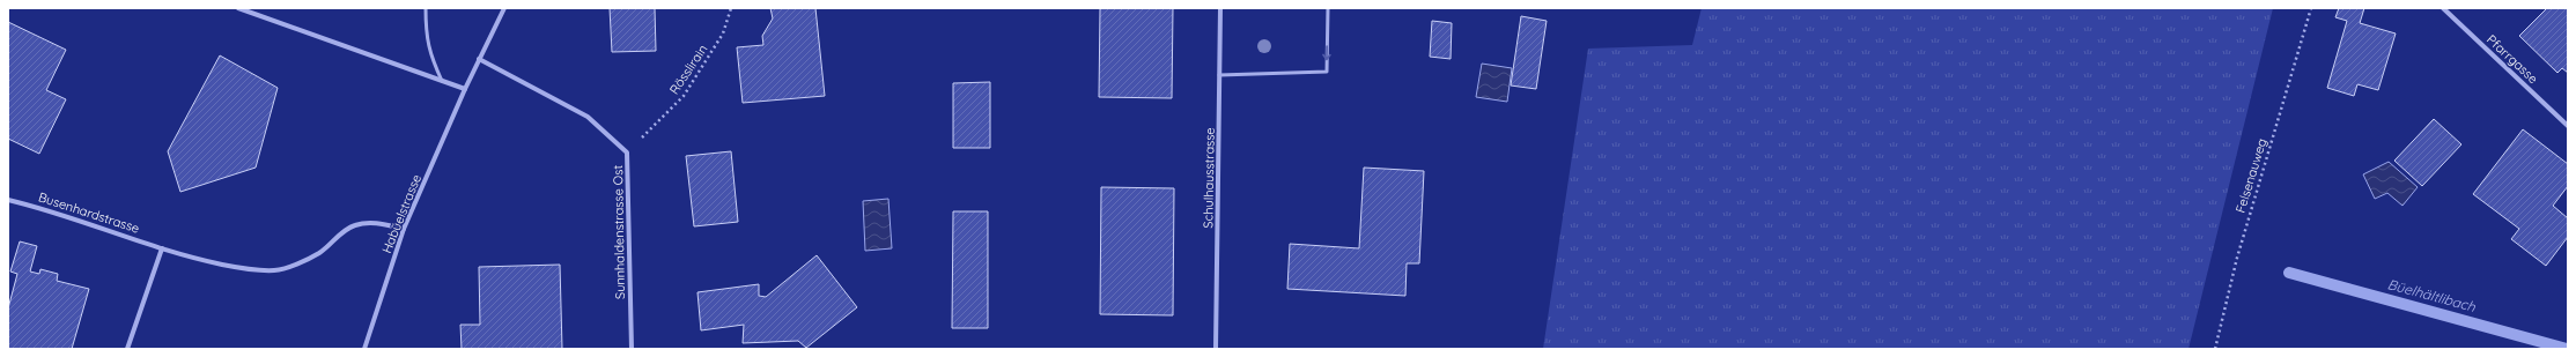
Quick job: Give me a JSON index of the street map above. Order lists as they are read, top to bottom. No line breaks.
{"streets":{"street":["Pfarrgasse","Schulhausstrasse","Busenhardstrasse","Habüelstrasse","Sunnhaldenstrasse Ost"],"path":["Rösslirain","Felsenauweg"]},"crossings":[["Rösslirain","Sunnhaldenstrasse Ost"],["Busenhardstrasse","Habüelstrasse"],["Habüelstrasse","Sunnhaldenstrasse Ost"]],"water":["Büelhältlibach"]}
